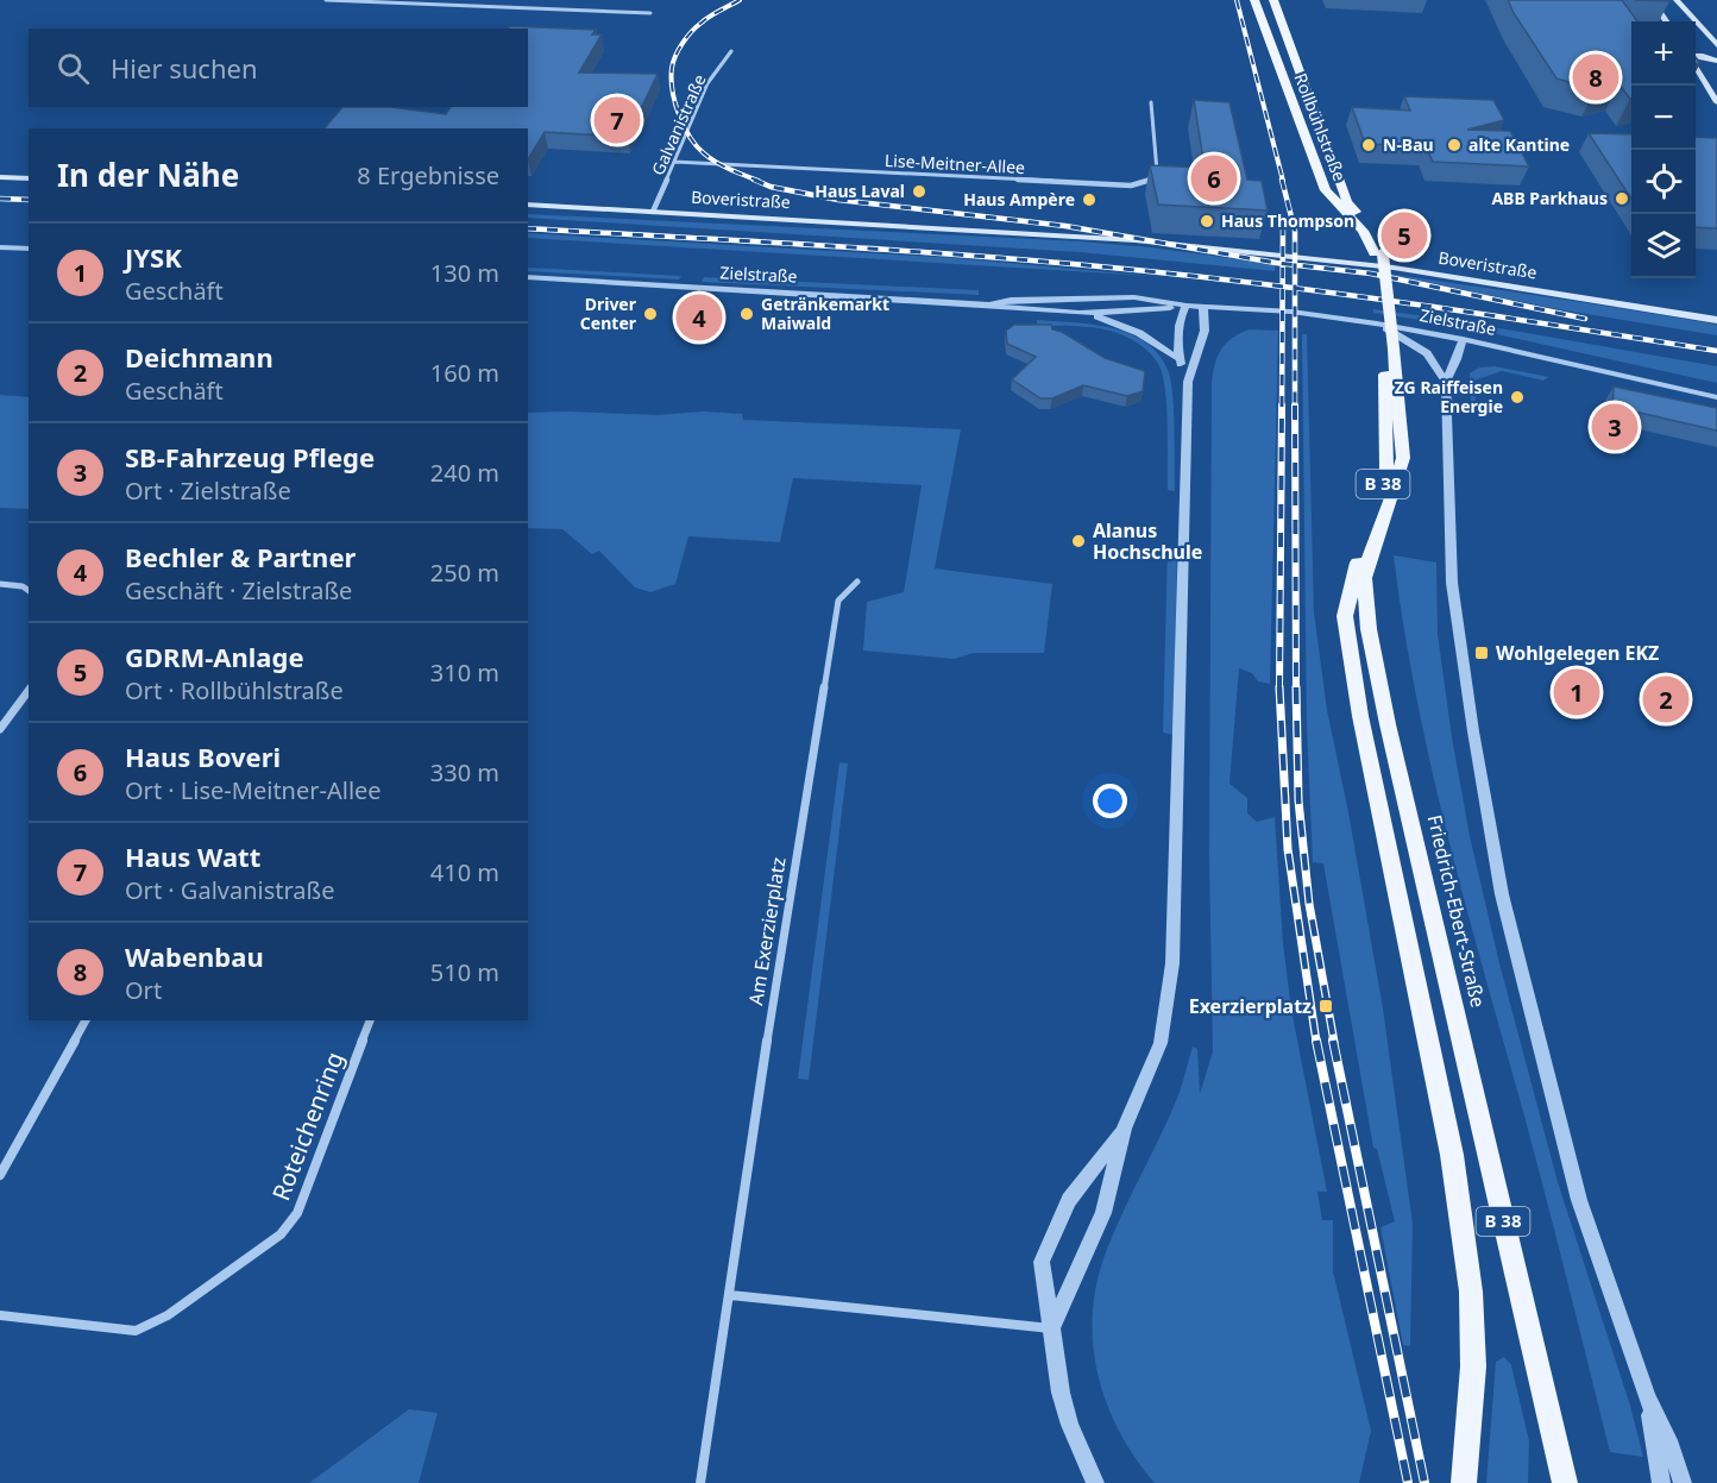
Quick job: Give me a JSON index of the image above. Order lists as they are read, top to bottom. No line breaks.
{"streets":{"main road":["Rollbühlstraße","Boveristraße","B 38","Friedrich-Ebert-Straße"],"street":["Galvanistraße","Lise-Meitner-Allee","Zielstraße","Am Exerzierplatz","Roteichenring"]},"crossings":[["Galvanistraße","Lise-Meitner-Allee"],["Galvanistraße","Boveristraße"],["Rollbühlstraße","B 38"],["B 38","Friedrich-Ebert-Straße"]],"places":{"other":["N-Bau","alte Kantine","Haus Laval","ABB Parkhaus","Haus Ampère","Haus Thompson","Driver Center","Getränkemarkt Maiwald","ZG Raiffeisen Energie","Alanus Hochschule"],"transit":["Wohlgelegen EKZ","Exerzierplatz"]},"page":{"map_buttons":["+","−"],"search":"Hier suchen","pins":["8","7","6","5","4","3","1","2"],"heading":["In der Nähe","8 Ergebnisse"],"list":[{"mark":"1","name":"JYSK","note":"Geschäft","value":"130 m"},{"mark":"2","name":"Deichmann","note":"Geschäft","value":"160 m"},{"mark":"3","name":"SB-Fahrzeug Pflege","note":"Ort · Zielstraße","value":"240 m"},{"mark":"4","name":"Bechler & Partner","note":"Geschäft · Zielstraße","value":"250 m"},{"mark":"5","name":"GDRM-Anlage","note":"Ort · Rollbühlstraße","value":"310 m"},{"mark":"6","name":"Haus Boveri","note":"Ort · Lise-Meitner-Allee","value":"330 m"},{"mark":"7","name":"Haus Watt","note":"Ort · Galvanistraße","value":"410 m"},{"mark":"8","name":"Wabenbau","note":"Ort","value":"510 m"}]}}
